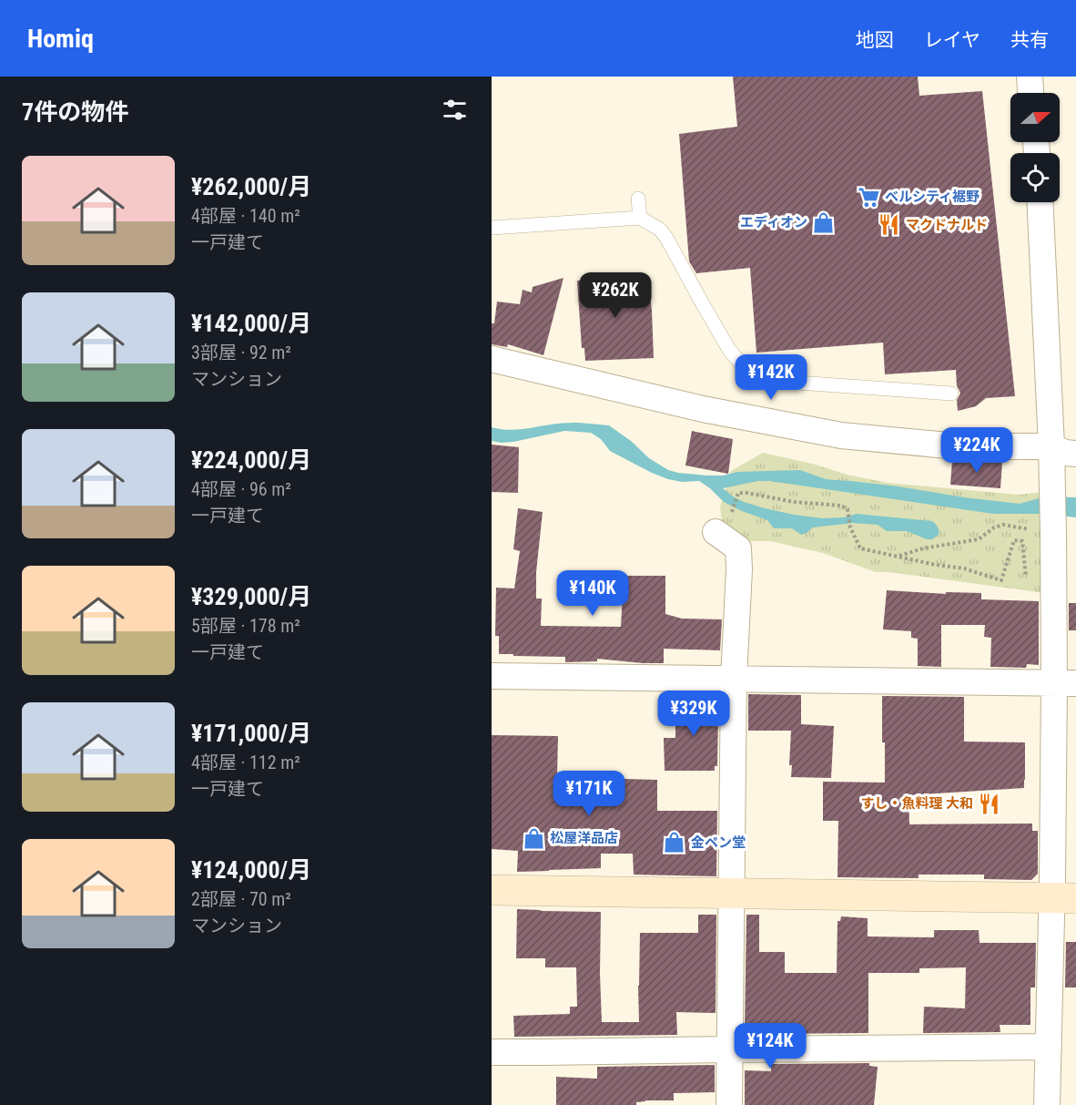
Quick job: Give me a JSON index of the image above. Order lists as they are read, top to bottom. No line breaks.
{"places":{"supermarket":["ベルシティ裾野"],"shop":["エディオン","松屋洋品店","金ペン堂"],"restaurant":["マクドナルド","すし・魚料理 大和"]},"north":"right","page":{"header":"Homiq","nav":["地図","レイヤ","共有"],"heading":"7件の物件","list":[{"name":"¥262,000/月","note":"4部屋 · 140 m² · 一戸建て"},{"name":"¥142,000/月","note":"3部屋 · 92 m² · マンション"},{"name":"¥224,000/月","note":"4部屋 · 96 m² · 一戸建て"},{"name":"¥329,000/月","note":"5部屋 · 178 m² · 一戸建て"},{"name":"¥171,000/月","note":"4部屋 · 112 m² · 一戸建て"},{"name":"¥124,000/月","note":"2部屋 · 70 m² · マンション"}],"price":["¥262K","¥142K","¥224K","¥140K","¥329K","¥171K","¥124K"]}}
